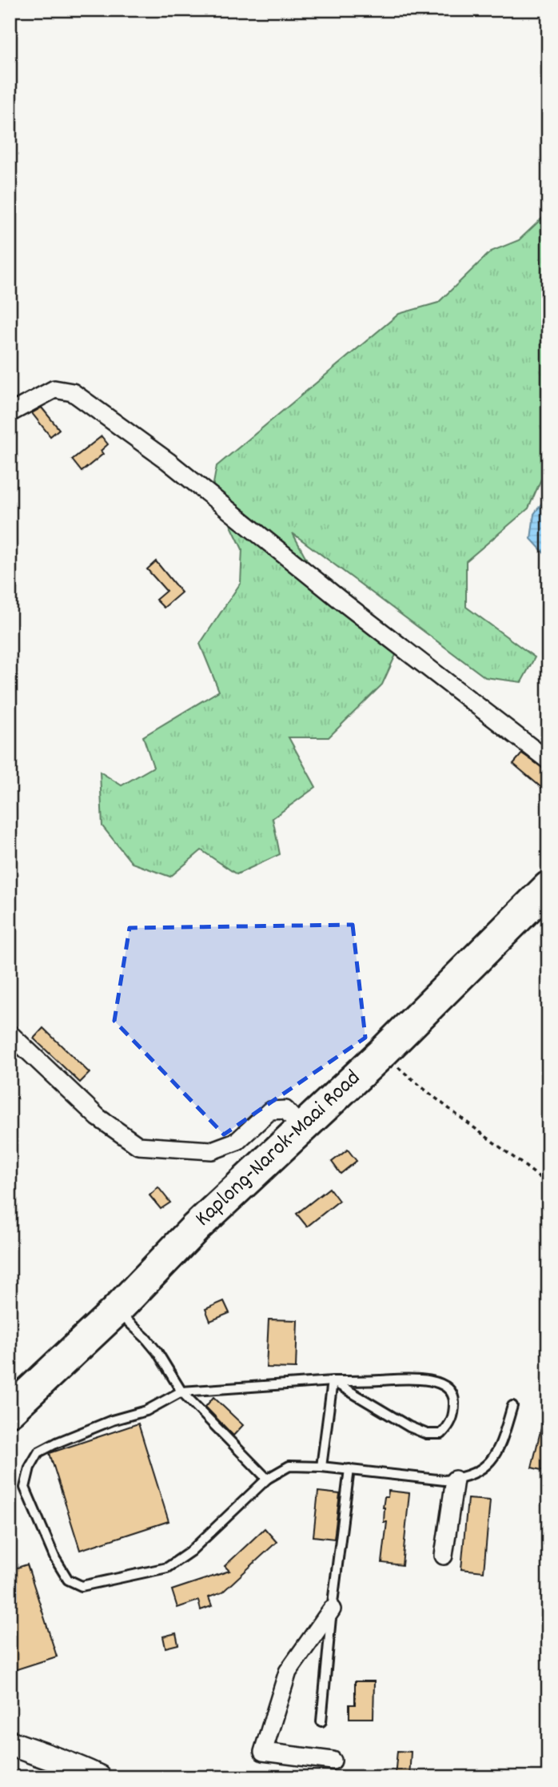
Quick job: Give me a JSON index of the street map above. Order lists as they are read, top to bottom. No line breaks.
{"streets":{"highway":["Kaplong-Narok-Maai Road"]}}
